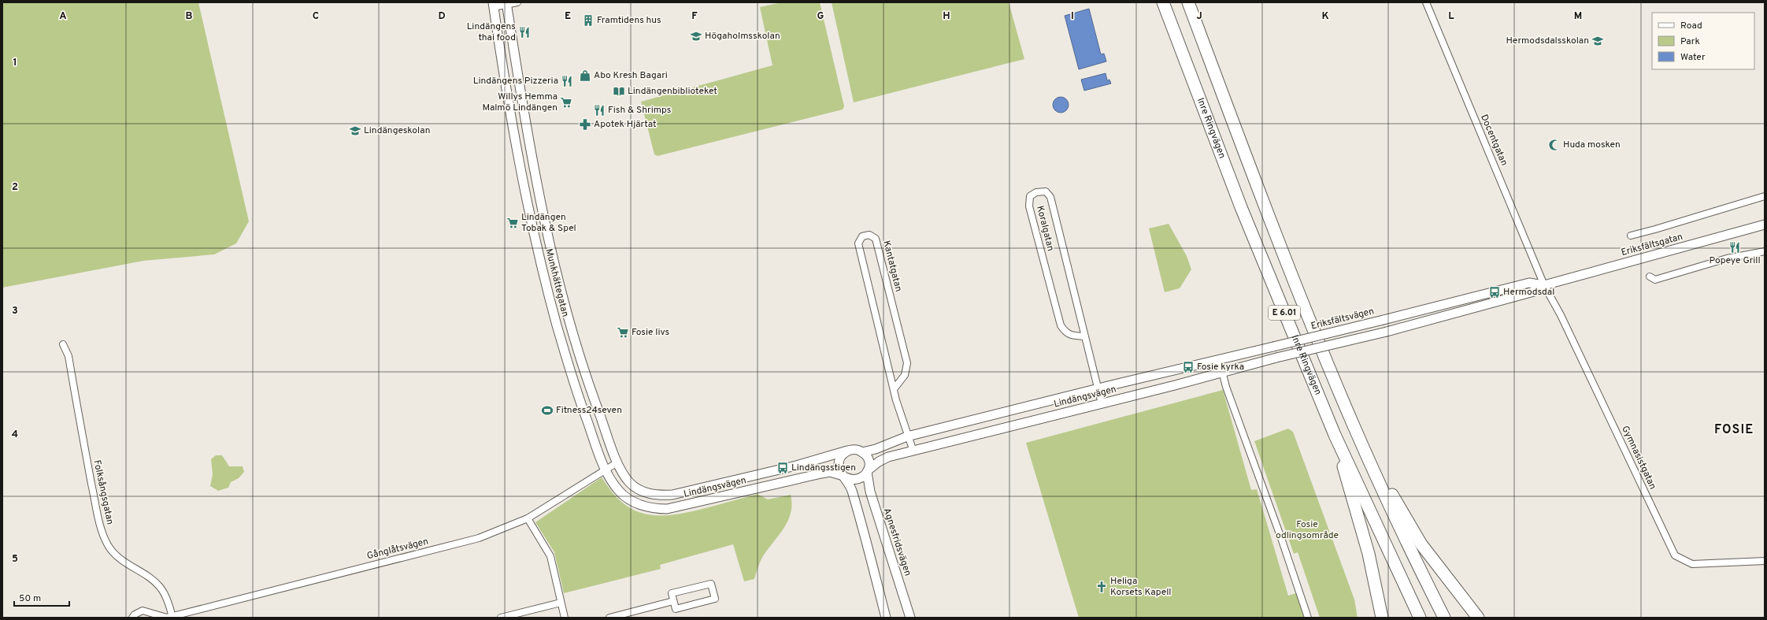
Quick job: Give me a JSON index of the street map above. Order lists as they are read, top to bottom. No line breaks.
{"streets":{"highway":["Inre Ringvägen","E 6.01"],"street":["Docentgatan","Koralgatan","Eriksfältsgatan","Kantatgatan","Munkhättegatan","Eriksfältsvägen","Lindängsvägen","Gymnasistgatan","Folksångsgatan","Agnesfridsvägen","Gånglåtsvägen"]},"crossings":[["Docentgatan","Eriksfältsgatan"],["Docentgatan","Gymnasistgatan"],["Koralgatan","Lindängsvägen"],["Eriksfältsgatan","Eriksfältsvägen"],["Eriksfältsgatan","Lindängsvägen"],["Eriksfältsgatan","Gymnasistgatan"],["Kantatgatan","Lindängsvägen"],["Munkhättegatan","Lindängsvägen"],["Munkhättegatan","Gånglåtsvägen"],["Eriksfältsvägen","Lindängsvägen"],["Lindängsvägen","Agnesfridsvägen"],["Lindängsvägen","Gånglåtsvägen"],["Folksångsgatan","Gånglåtsvägen"]],"districts":["FOSIE"],"parks":["Fosie odlingsområde"],"places":{"building":["Framtidens hus"],"restaurant":["Lindängens thai food","Lindängens Pizzeria","Fish & Shrimps","Popeye Grill"],"school or university":["Högaholmsskolan","Hermodsdalsskolan","Lindängeskolan"],"shop":["Abo Kresh Bagari"],"library":["Lindängenbiblioteket"],"supermarket":["Willys Hemma Malmö Lindängen","Lindängen Tobak & Spel","Fosie livs"],"pharmacy":["Apotek Hjärtat"],"mosque":["Huda mosken"],"bus stop":["Hermodsdal","Fosie kyrka","Lindängsstigen"],"sports":["Fitness24seven"],"church":["Heliga Korsets Kapell"]},"legend":["Road","Park","Water"],"scale_bar":"50 m","grid":{"columns":["A","B","C","D","E","F","G","H","I","J","K","L","M"],"rows":["1","2","3","4","5"]}}
